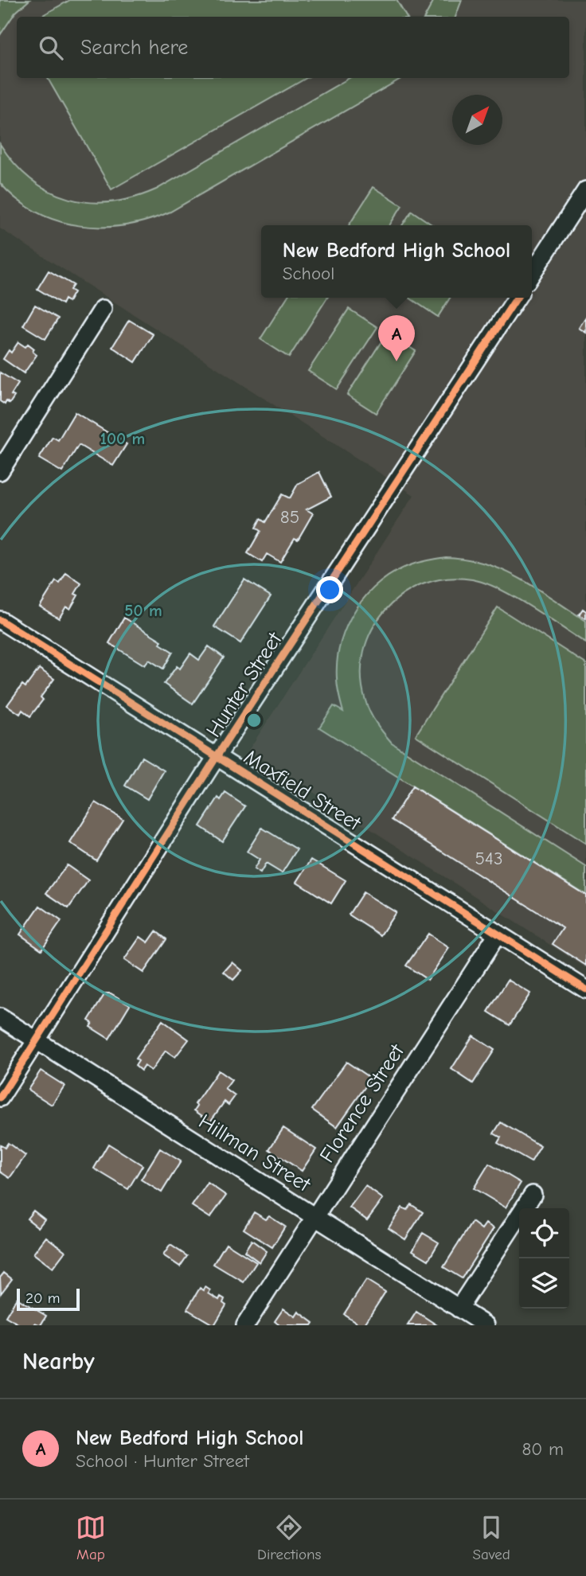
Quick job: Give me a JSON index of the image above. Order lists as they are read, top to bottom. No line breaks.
{"streets":{"street":["Hunter Street","Maxfield Street","Florence Street","Hillman Street"]},"crossings":[["Hunter Street","Maxfield Street"],["Hunter Street","Hillman Street"],["Maxfield Street","Florence Street"],["Florence Street","Hillman Street"]],"house_numbers":["85","543"],"scale_bar":"20 m","north":"top right","page":{"search":"Search here","popup":["New Bedford High School","School"],"pins":"A","scale":"20 m","heading":"Nearby","list":[{"mark":"A","name":"New Bedford High School","note":"School · Hunter Street","value":"80 m"}],"nav":["Map","Directions","Saved"]},"rings":["100 m","50 m"]}
